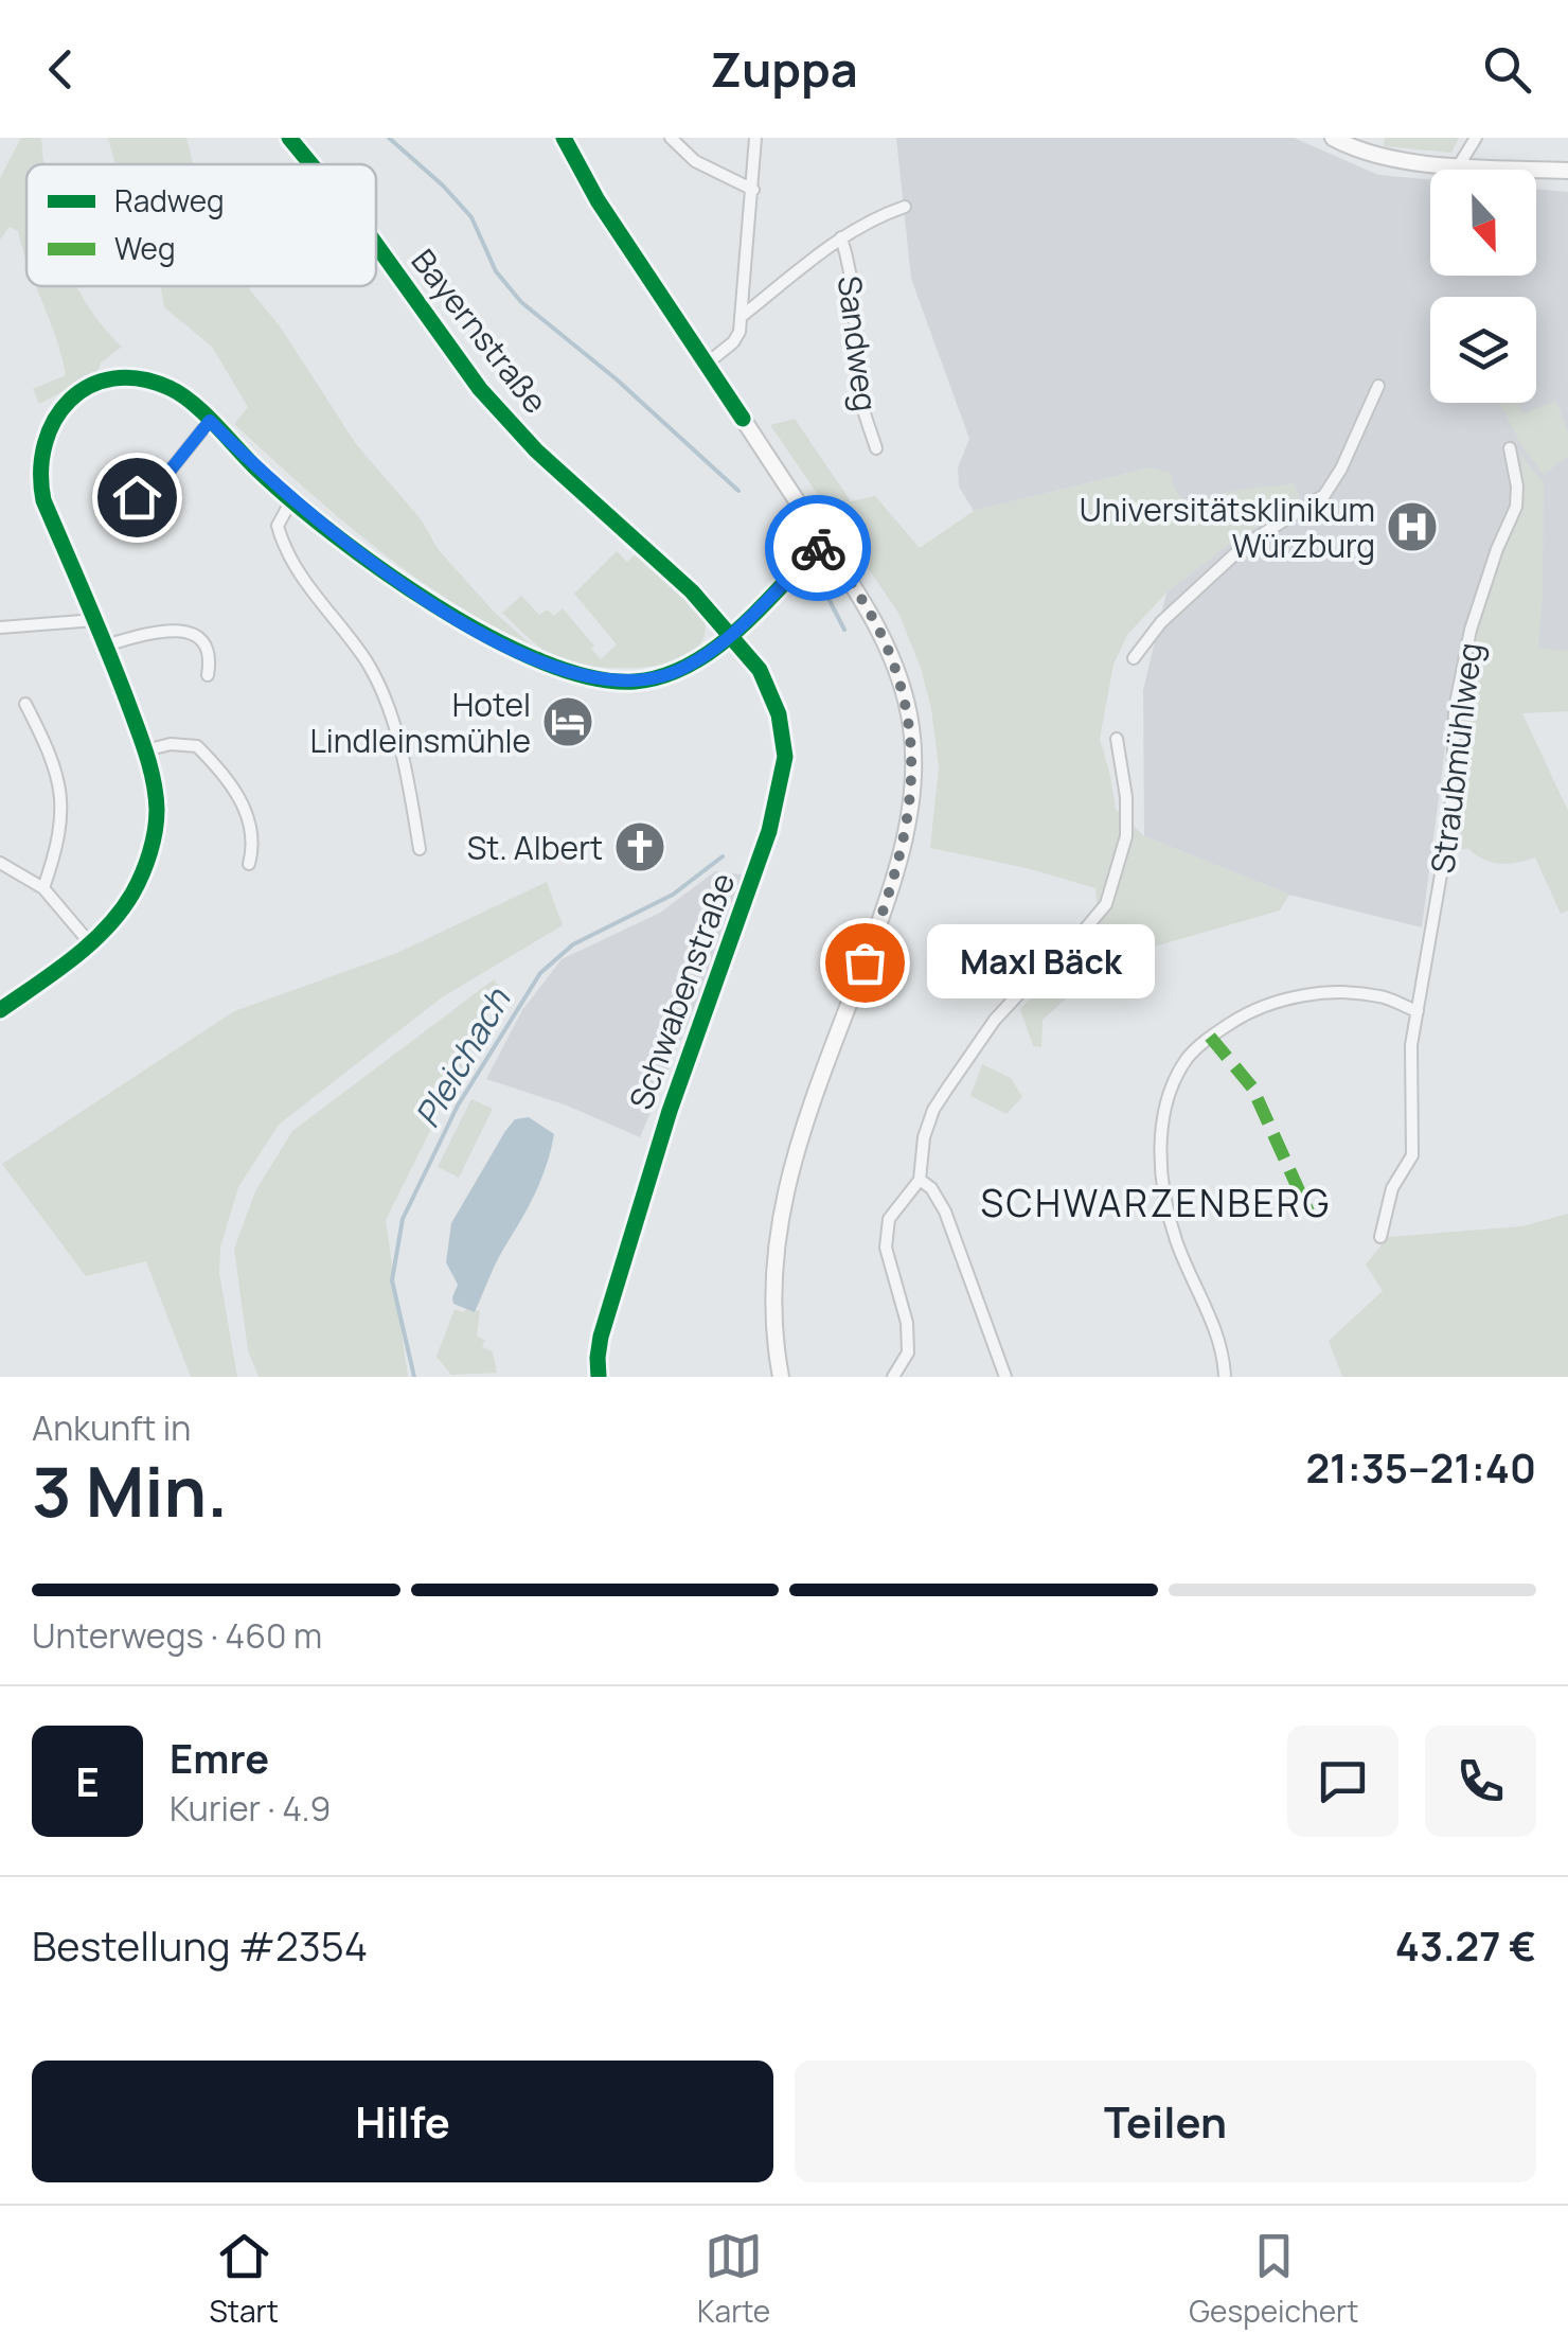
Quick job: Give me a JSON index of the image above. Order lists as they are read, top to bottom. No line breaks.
{"streets":{"street":["Bayernstraße","Sandweg","Straubmühlweg","Schwabenstraße"]},"crossings":[["Bayernstraße","Schwabenstraße"]],"districts":["SCHWARZENBERG"],"water":["Pleichach"],"places":{"hospital":["Universitätsklinikum Würzburg"],"hotel":["Hotel Lindleinsmühle"],"church":["St. Albert"],"other":["Maxl Bäck"]},"legend":["Radweg","Weg"],"north":"bottom","page":{"header":"Zuppa","bubble":"Maxl Bäck","heading":["3 Min.","Ankunft in","21:35–21:40"],"panel":["Emre","Kurier · 4.9","Bestellung #2354","43.27 €"],"bar":"Unterwegs · 460 m","round":"E","buttons":["Hilfe","Teilen"],"tabs":["Start","Karte","Gespeichert"]}}
